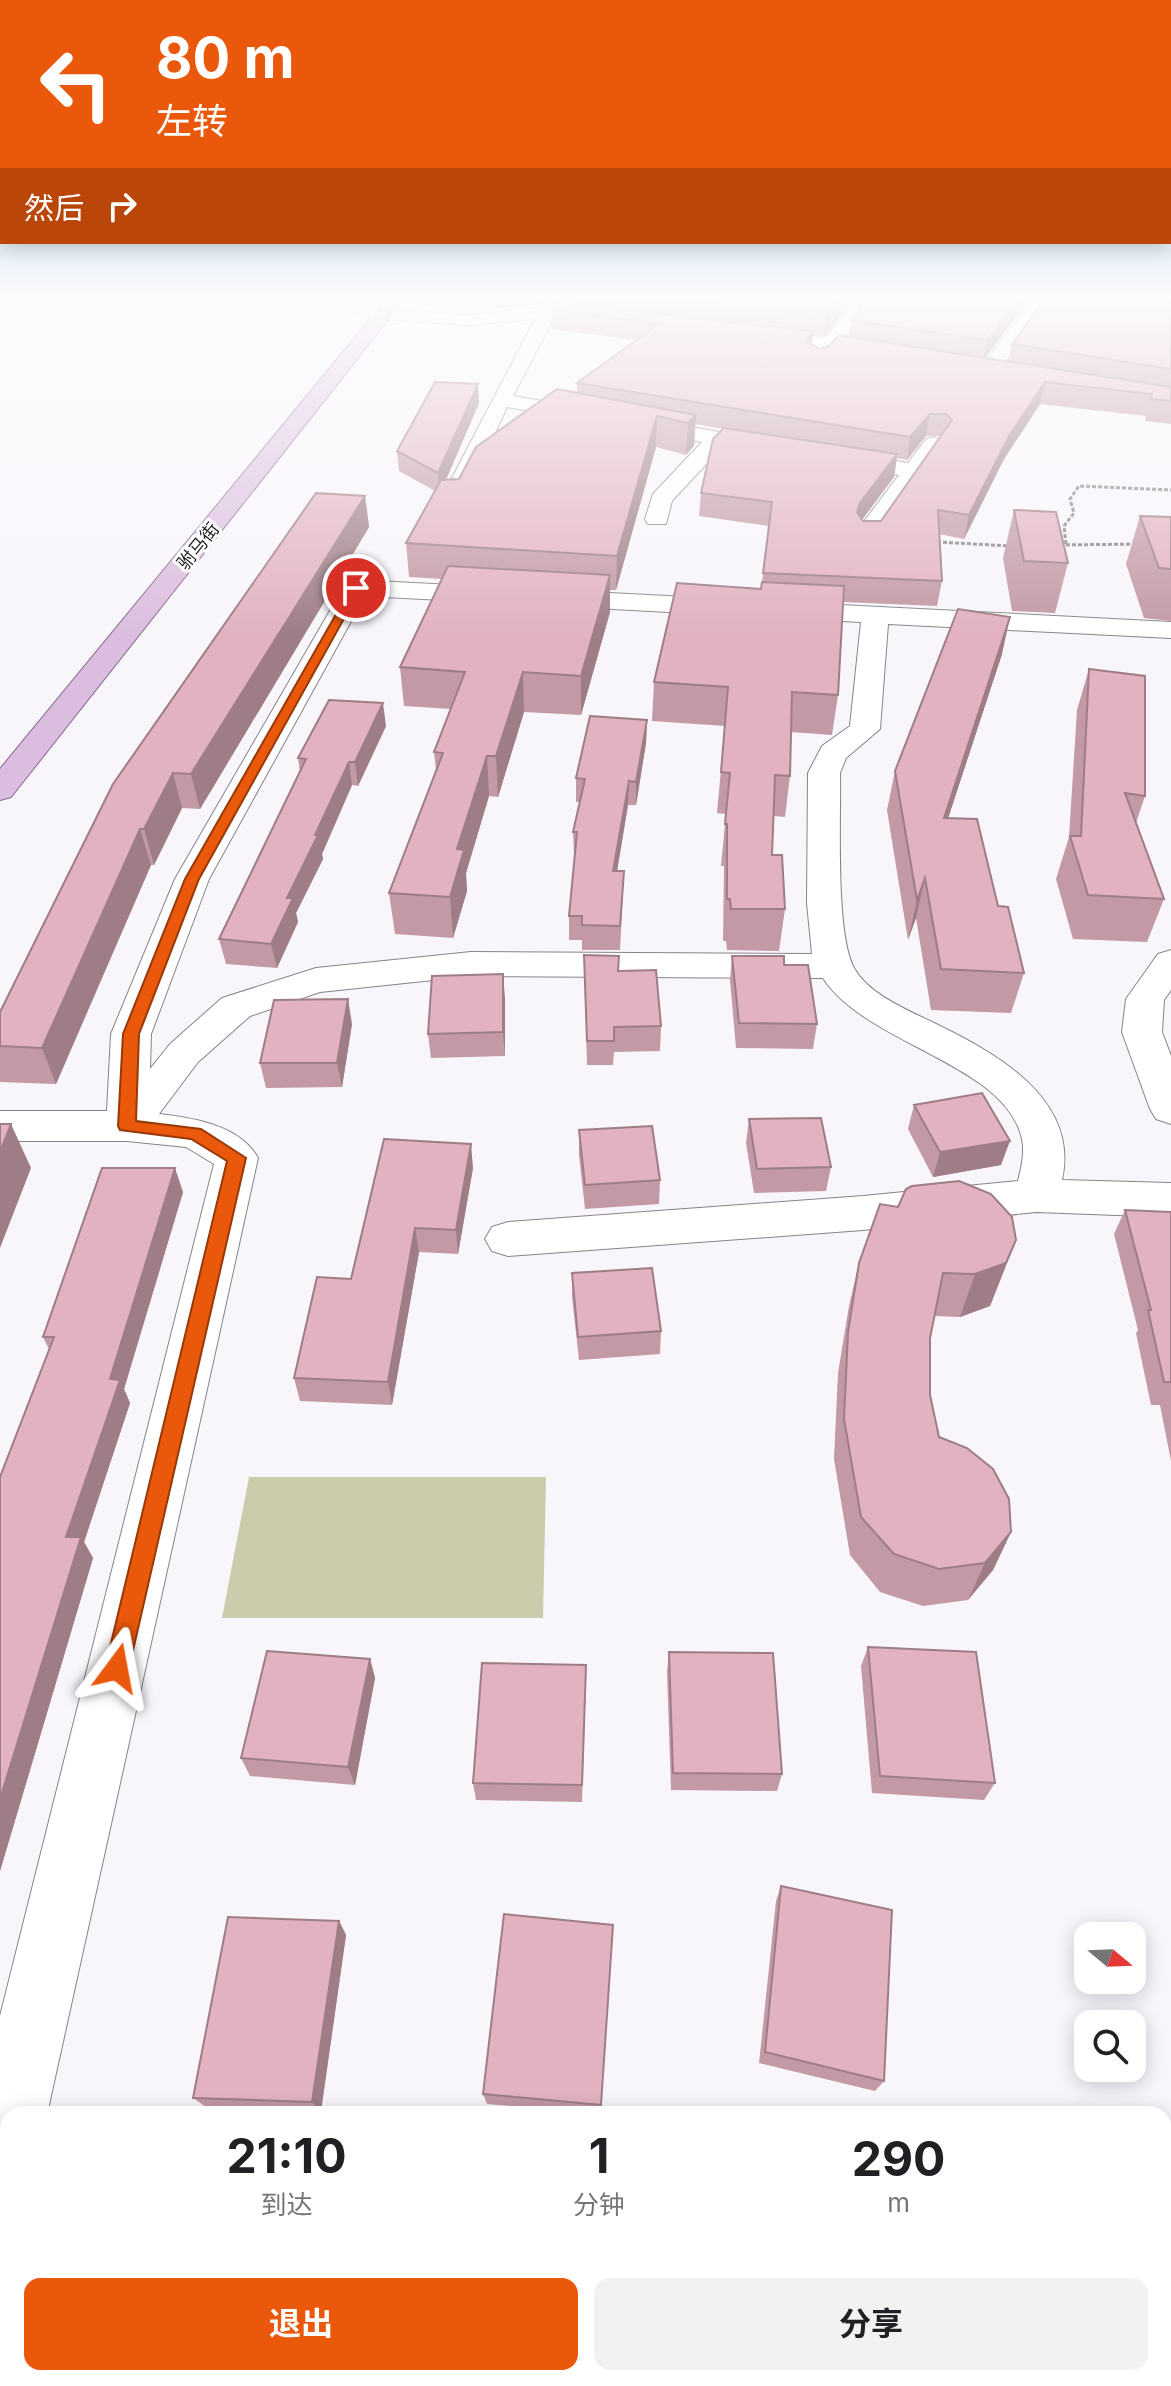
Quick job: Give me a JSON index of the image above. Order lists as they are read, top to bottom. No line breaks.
{"streets":{"main road":["驸马街"]},"north":"right","page":{"turn":["80 m","左转"],"then":"然后","eta":["21:10","到达","1","分钟","290","m"],"buttons":["退出","分享"]}}
